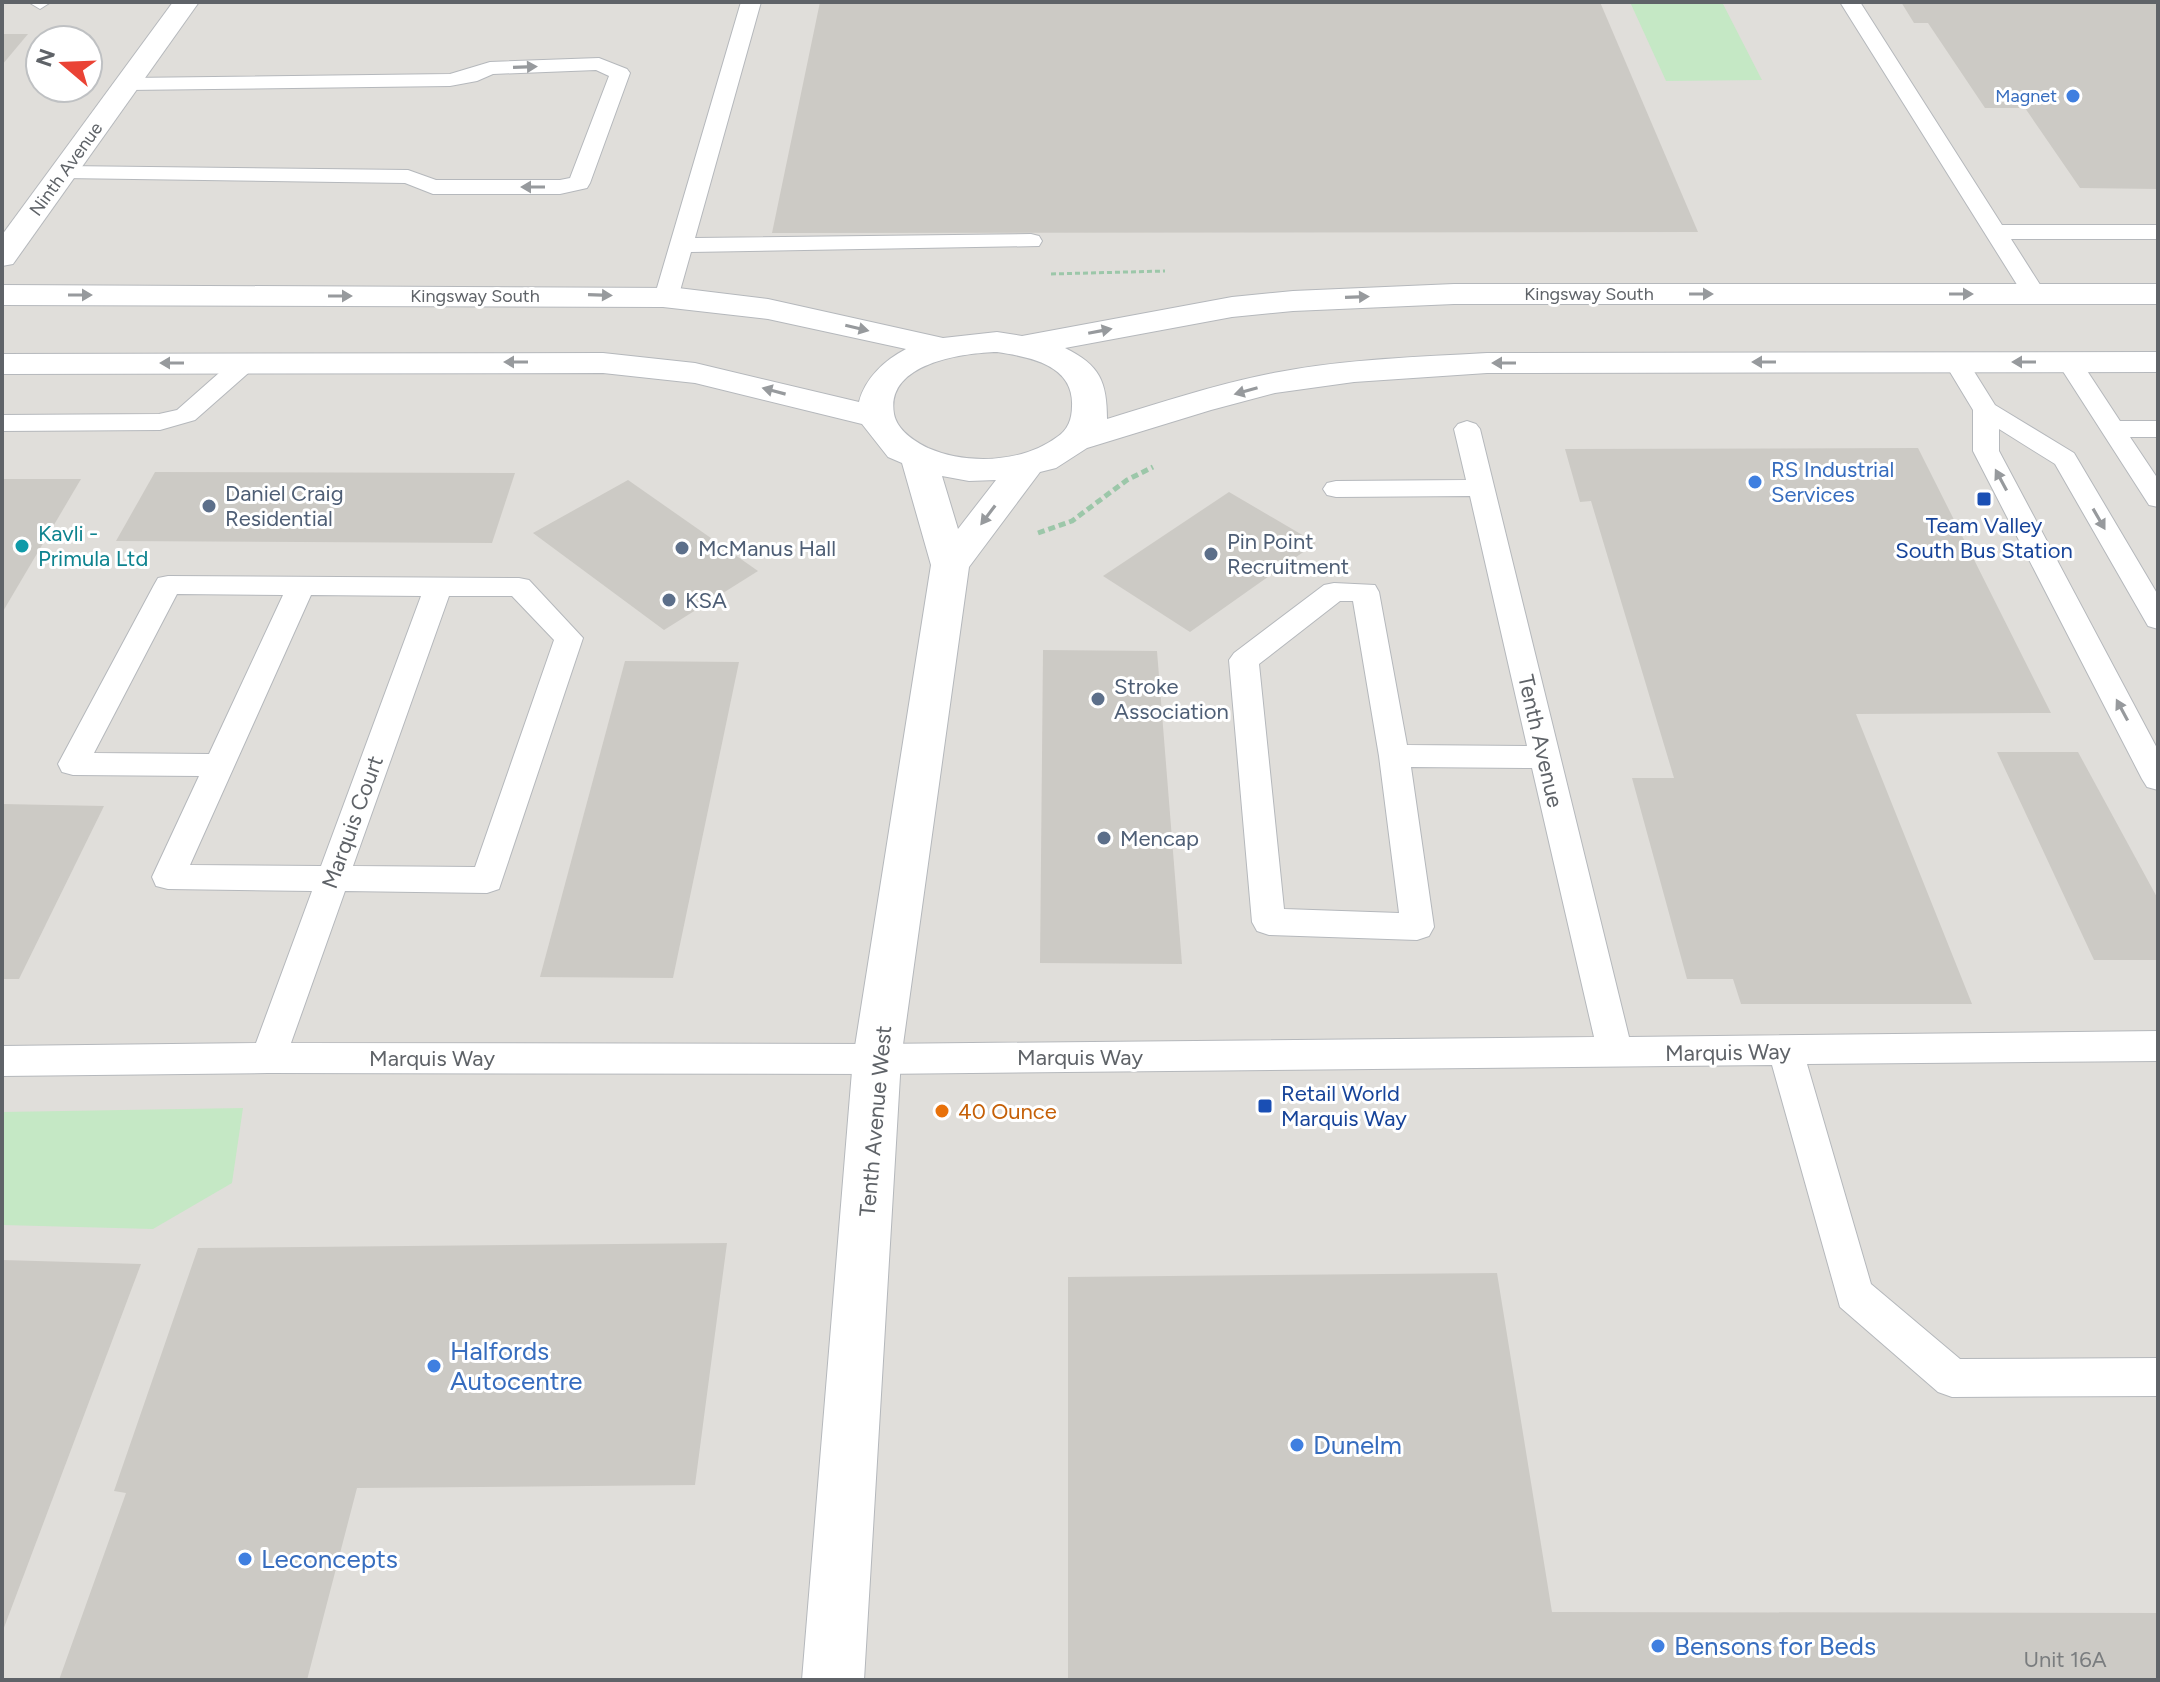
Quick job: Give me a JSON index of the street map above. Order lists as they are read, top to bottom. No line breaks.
{"streets":{"street":["Ninth Avenue","Kingsway South","Tenth Avenue West"],"lane":["Tenth Avenue","Marquis Court","Marquis Way"]},"crossings":[["Kingsway South","Tenth Avenue West"],["Tenth Avenue","Marquis Way"],["Marquis Court","Marquis Way"],["Marquis Way","Tenth Avenue West"]],"places":{"other":["Magnet","RS Industrial Services","Daniel Craig Residential","Kavli - Primula Ltd","McManus Hall","Pin Point Recruitment","KSA","Stroke Association","Mencap","40 Ounce","Halfords Autocentre","Dunelm","Leconcepts","Bensons for Beds"],"transit":["Team Valley South Bus Station","Retail World Marquis Way"]},"house_numbers":["Unit 16A"],"north":"left"}
